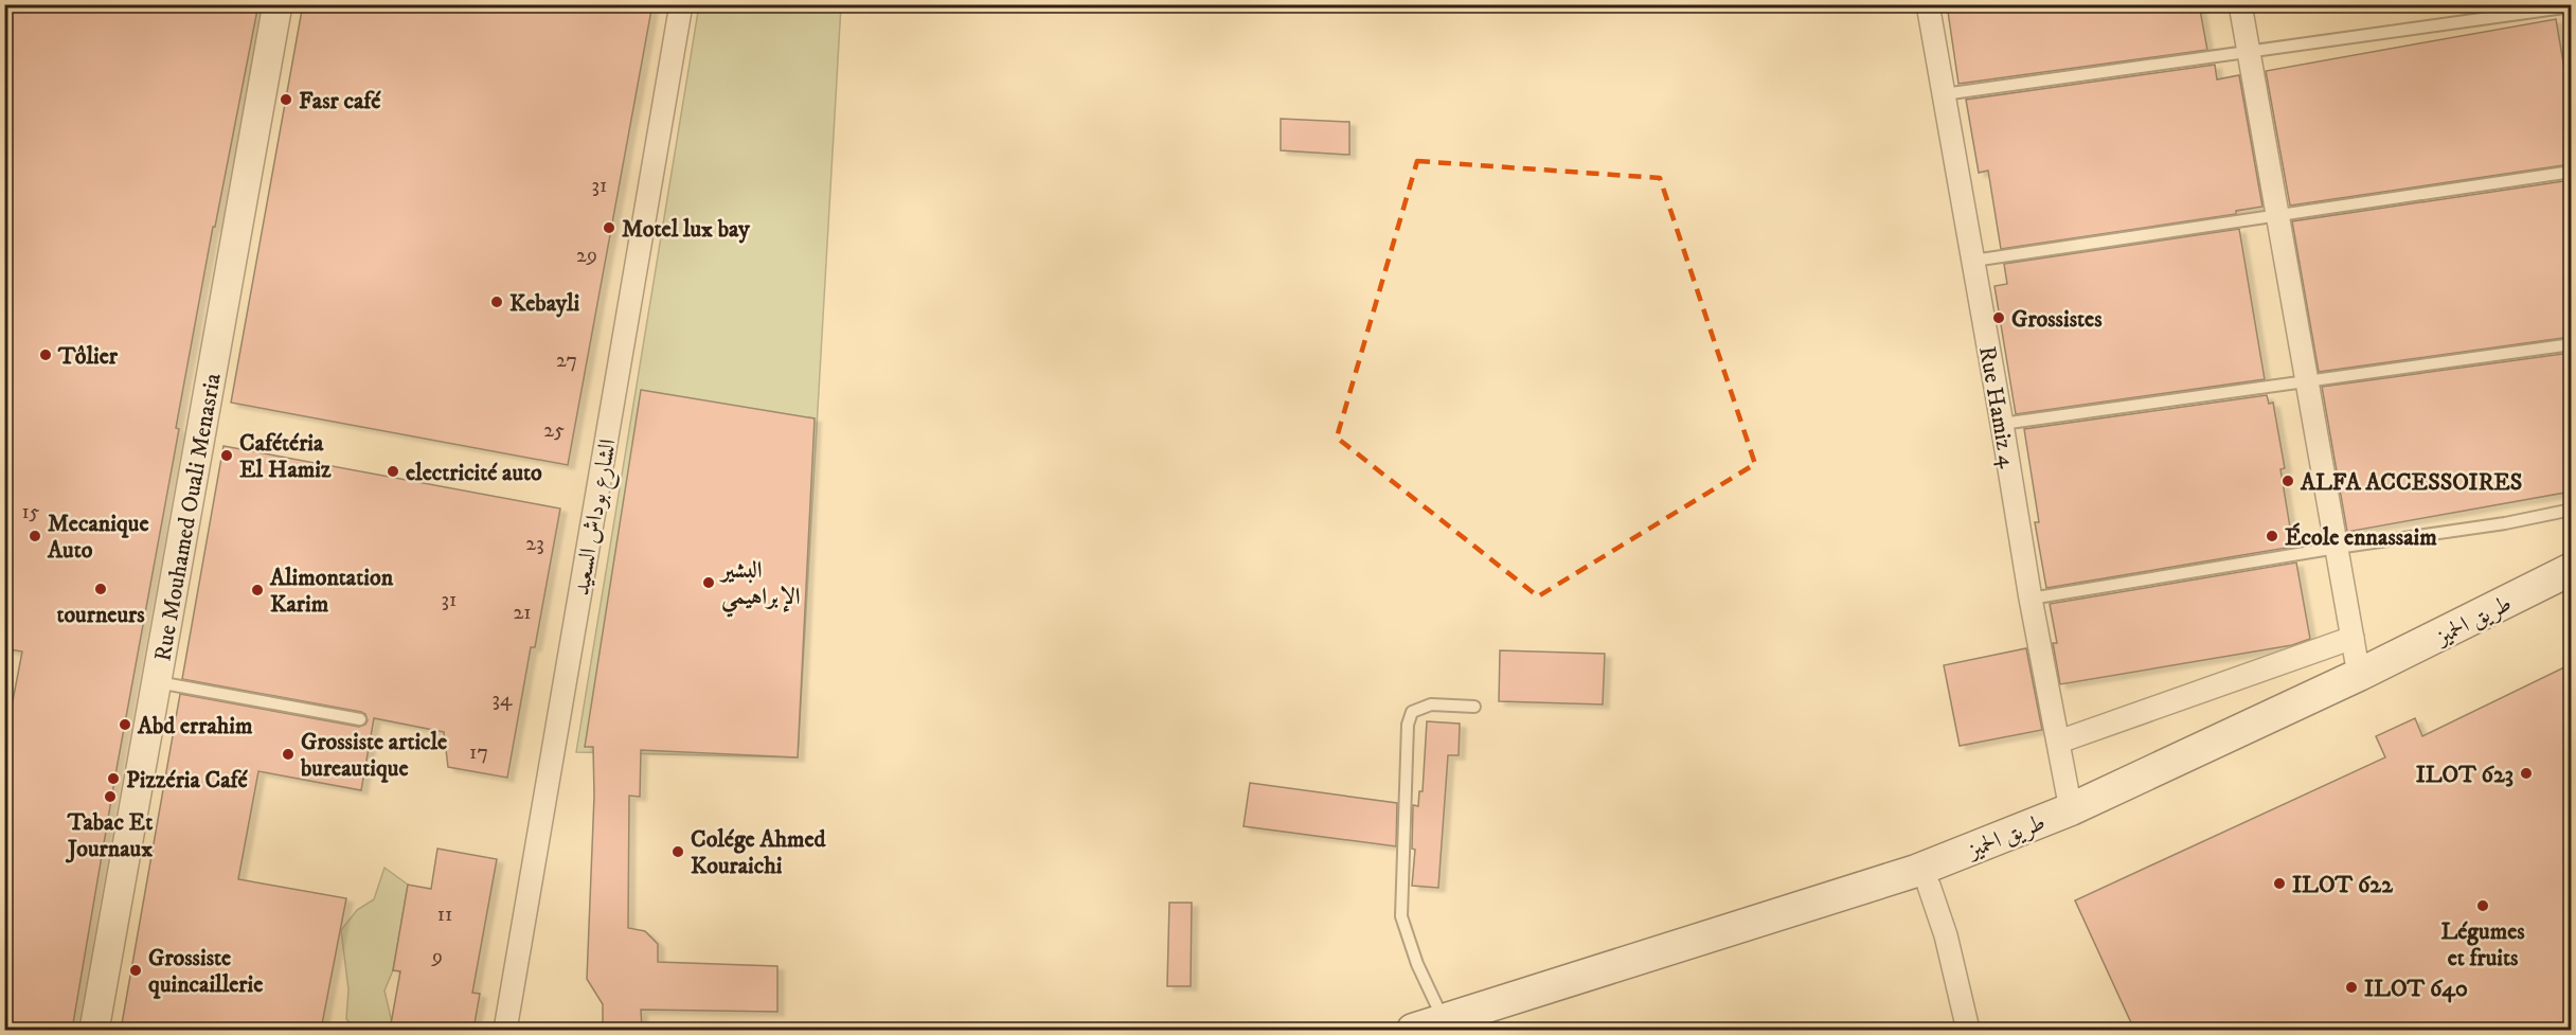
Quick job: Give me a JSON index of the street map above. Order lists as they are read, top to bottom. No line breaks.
{"streets":{"main road":["طريق الحميز"],"street":["Rue Hamiz 4","Rue Mouhamed Ouali Menasria","الشارع بوداش السعيد"]},"crossings":[["Rue Hamiz 4","طريق الحميز"]],"places":["Fasr café","Motel lux bay","Kebayli","Grossistes","Tôlier","Cafétéria El Hamiz","electricité auto","ALFA ACCESSOIRES","Mecanique Auto","École ennassaim","البشير الإبراهيمي","tourneurs","Alimontation Karim","Abd errahim","Grossiste article bureautique","ILOT 623","Pizzéria Café","Tabac Et Journaux","Colége Ahmed Kouraichi","ILOT 622","Légumes et fruits","Grossiste quincaillerie","ILOT 640"],"house_numbers":["31","29","27","25","15","23","31","21","34","17","11","9"]}
